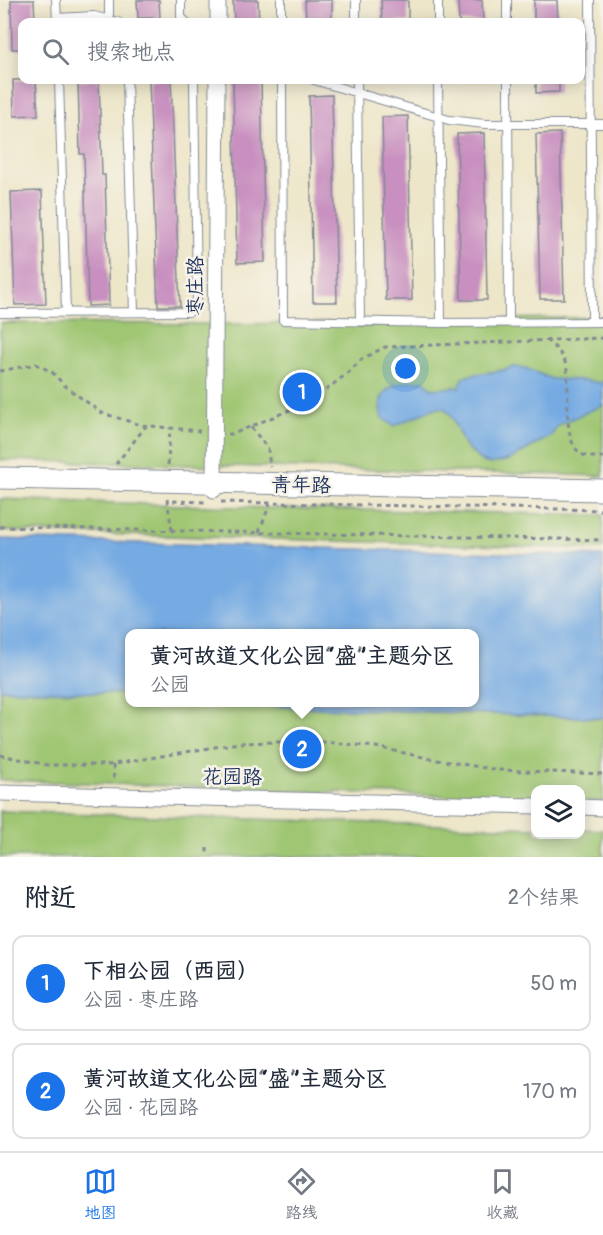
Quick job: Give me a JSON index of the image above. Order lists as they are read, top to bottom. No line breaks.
{"streets":{"street":["枣庄路","青年路","花园路"]},"crossings":[["枣庄路","青年路"]],"page":{"search":"搜索地点","pins":["1","2"],"popup":["黄河故道文化公园“盛”主题分区","公园"],"heading":["附近","2个结果"],"list":[{"mark":"1","name":"下相公园（西园）","note":"公园 · 枣庄路","value":"50 m"},{"mark":"2","name":"黄河故道文化公园“盛”主题分区","note":"公园 · 花园路","value":"170 m"}],"nav":["地图","路线","收藏"]}}
